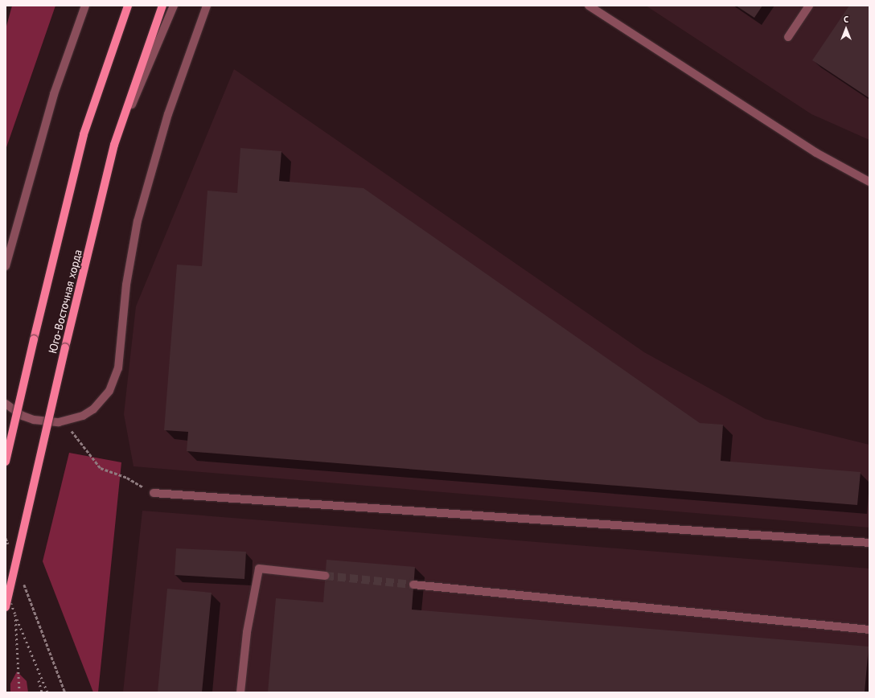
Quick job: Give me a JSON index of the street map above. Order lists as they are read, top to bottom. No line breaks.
{"streets":{"main road":["Юго-Восточная хорда"]},"north":"top"}
